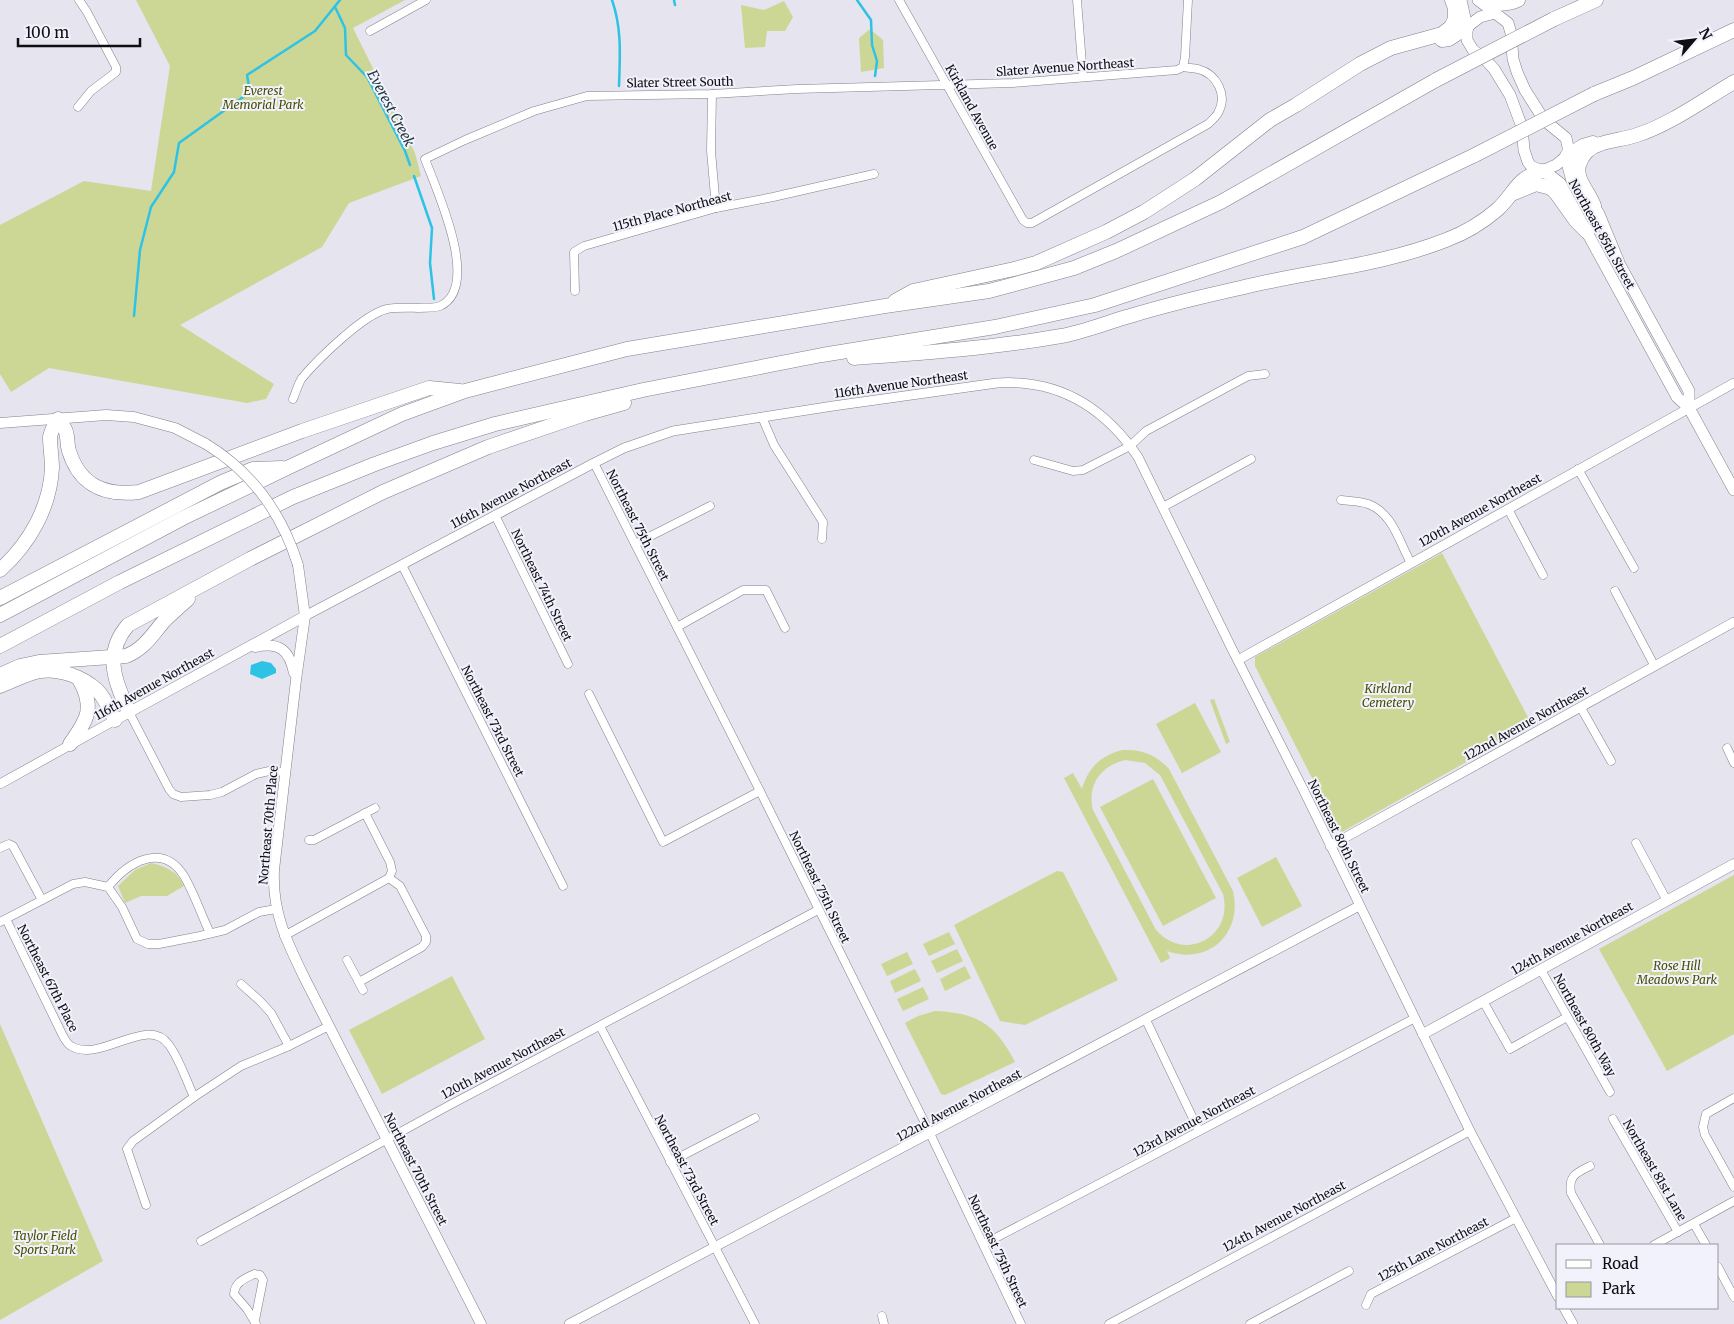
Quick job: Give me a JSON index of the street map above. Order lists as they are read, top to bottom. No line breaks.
{"streets":{"main road":["Northeast 85th Street","116th Avenue Northeast","Northeast 70th Place","124th Avenue Northeast","Northeast 70th Street"],"street":["Slater Avenue Northeast","Slater Street South","Kirkland Avenue","115th Place Northeast","120th Avenue Northeast","Northeast 75th Street","Northeast 74th Street","Northeast 73rd Street","122nd Avenue Northeast","Northeast 80th Street","Northeast 67th Place","Northeast 80th Way","123rd Avenue Northeast","Northeast 81st Lane","125th Lane Northeast"]},"crossings":[["Slater Avenue Northeast","Slater Street South"],["Slater Avenue Northeast","Kirkland Avenue"],["Slater Street South","Kirkland Avenue"],["Northeast 85th Street","120th Avenue Northeast"],["116th Avenue Northeast","Northeast 75th Street"],["116th Avenue Northeast","Northeast 74th Street"],["116th Avenue Northeast","Northeast 73rd Street"],["116th Avenue Northeast","Northeast 70th Place"],["116th Avenue Northeast","Northeast 80th Street"],["120th Avenue Northeast","Northeast 75th Street"],["120th Avenue Northeast","Northeast 73rd Street"],["120th Avenue Northeast","Northeast 80th Street"],["120th Avenue Northeast","Northeast 70th Street"],["Northeast 75th Street","122nd Avenue Northeast"],["Northeast 75th Street","123rd Avenue Northeast"],["Northeast 73rd Street","122nd Avenue Northeast"],["122nd Avenue Northeast","Northeast 80th Street"],["Northeast 70th Place","Northeast 70th Street"],["Northeast 80th Street","124th Avenue Northeast"],["Northeast 80th Street","123rd Avenue Northeast"],["Northeast 80th Street","125th Lane Northeast"],["124th Avenue Northeast","Northeast 80th Way"]],"water":["Everest Creek"],"parks":["Everest Memorial Park","Kirkland Cemetery","Rose Hill Meadows Park","Taylor Field Sports Park"],"legend":["Road","Park"],"scale_bar":"100 m","north":"top right"}
